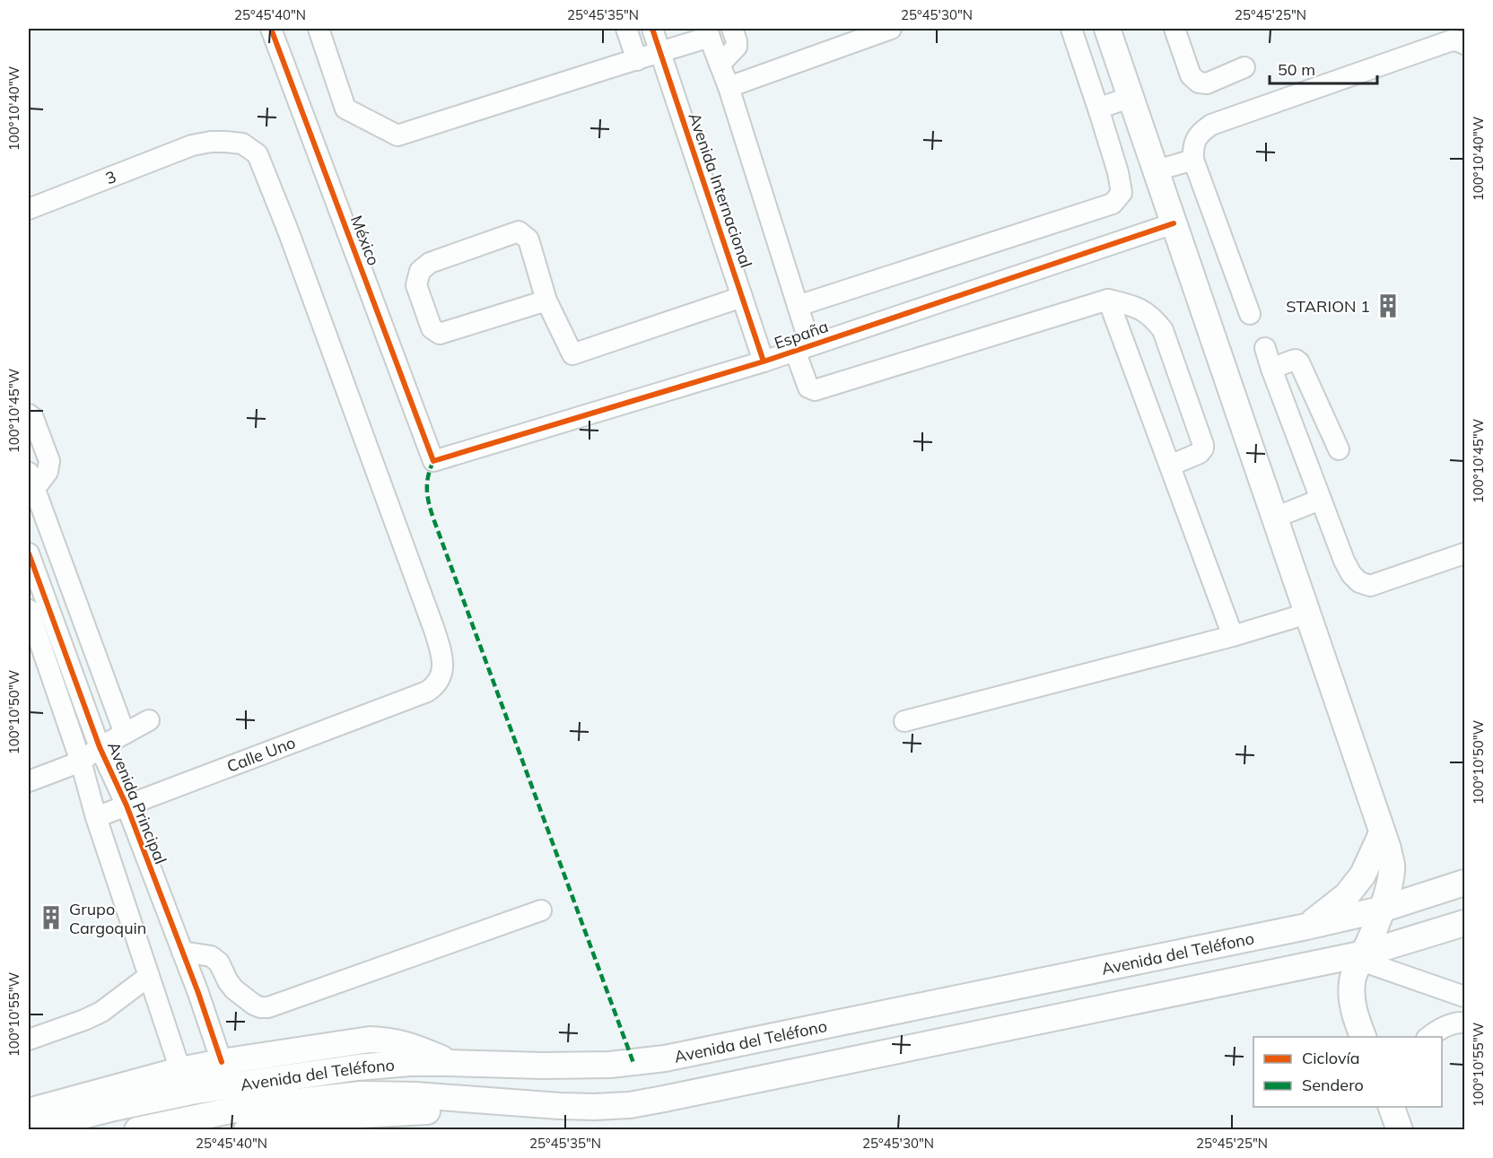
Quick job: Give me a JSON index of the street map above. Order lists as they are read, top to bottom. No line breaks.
{"streets":{"main road":["Avenida del Teléfono"],"street":["3","Avenida Internacional","México","España","Calle Uno","Avenida Principal"]},"crossings":[["3","Calle Uno"],["Avenida Internacional","España"],["México","España"],["Calle Uno","Avenida Principal"]],"places":{"building":["STARION 1","Grupo Cargoquin"]},"legend":["Ciclovía","Sendero"],"scale_bar":"50 m","coordinates":["25°45'40\"N","25°45'35\"N","25°45'30\"N","25°45'25\"N","100°10'40\"W","100°10'45\"W","100°10'50\"W","100°10'55\"W"]}
